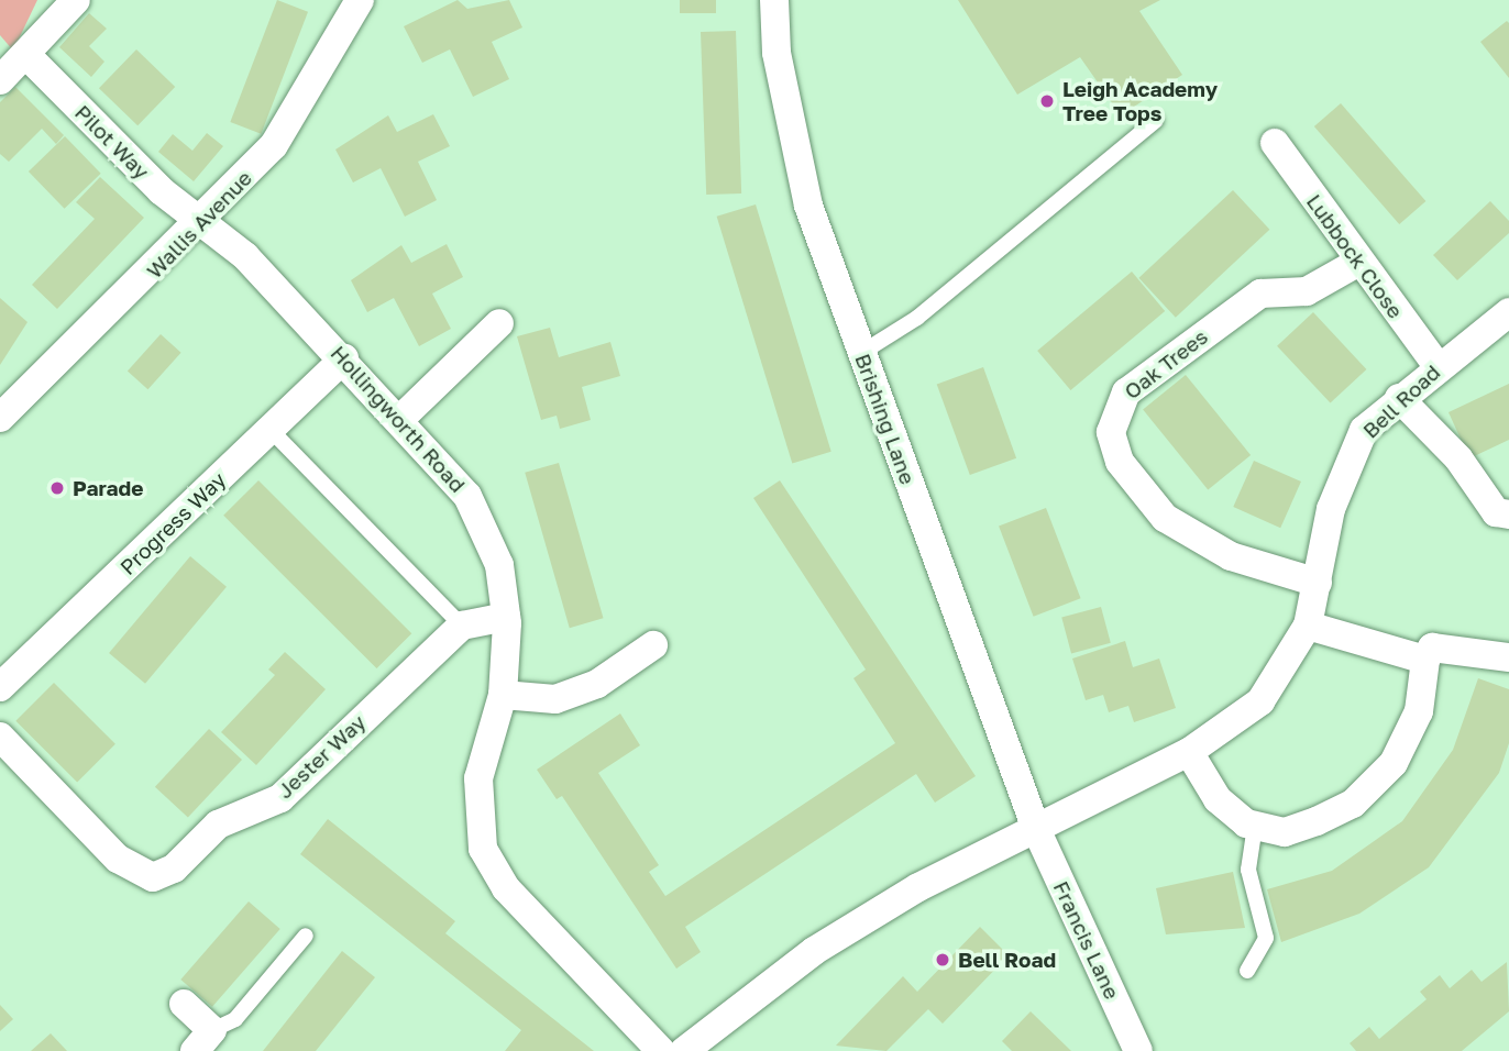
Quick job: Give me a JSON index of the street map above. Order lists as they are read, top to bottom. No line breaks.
{"streets":{"street":["Pilot Way","Wallis Avenue","Lubbock Close","Oak Trees","Bell Road","Hollingworth Road","Brishing Lane","Progress Way","Jester Way","Francis Lane"]},"crossings":[["Pilot Way","Wallis Avenue"],["Pilot Way","Hollingworth Road"],["Wallis Avenue","Hollingworth Road"],["Lubbock Close","Oak Trees"],["Lubbock Close","Bell Road"],["Oak Trees","Bell Road"],["Bell Road","Brishing Lane"],["Bell Road","Francis Lane"],["Hollingworth Road","Progress Way"],["Brishing Lane","Francis Lane"]],"places":["Leigh Academy Tree Tops","Parade","Bell Road"]}
